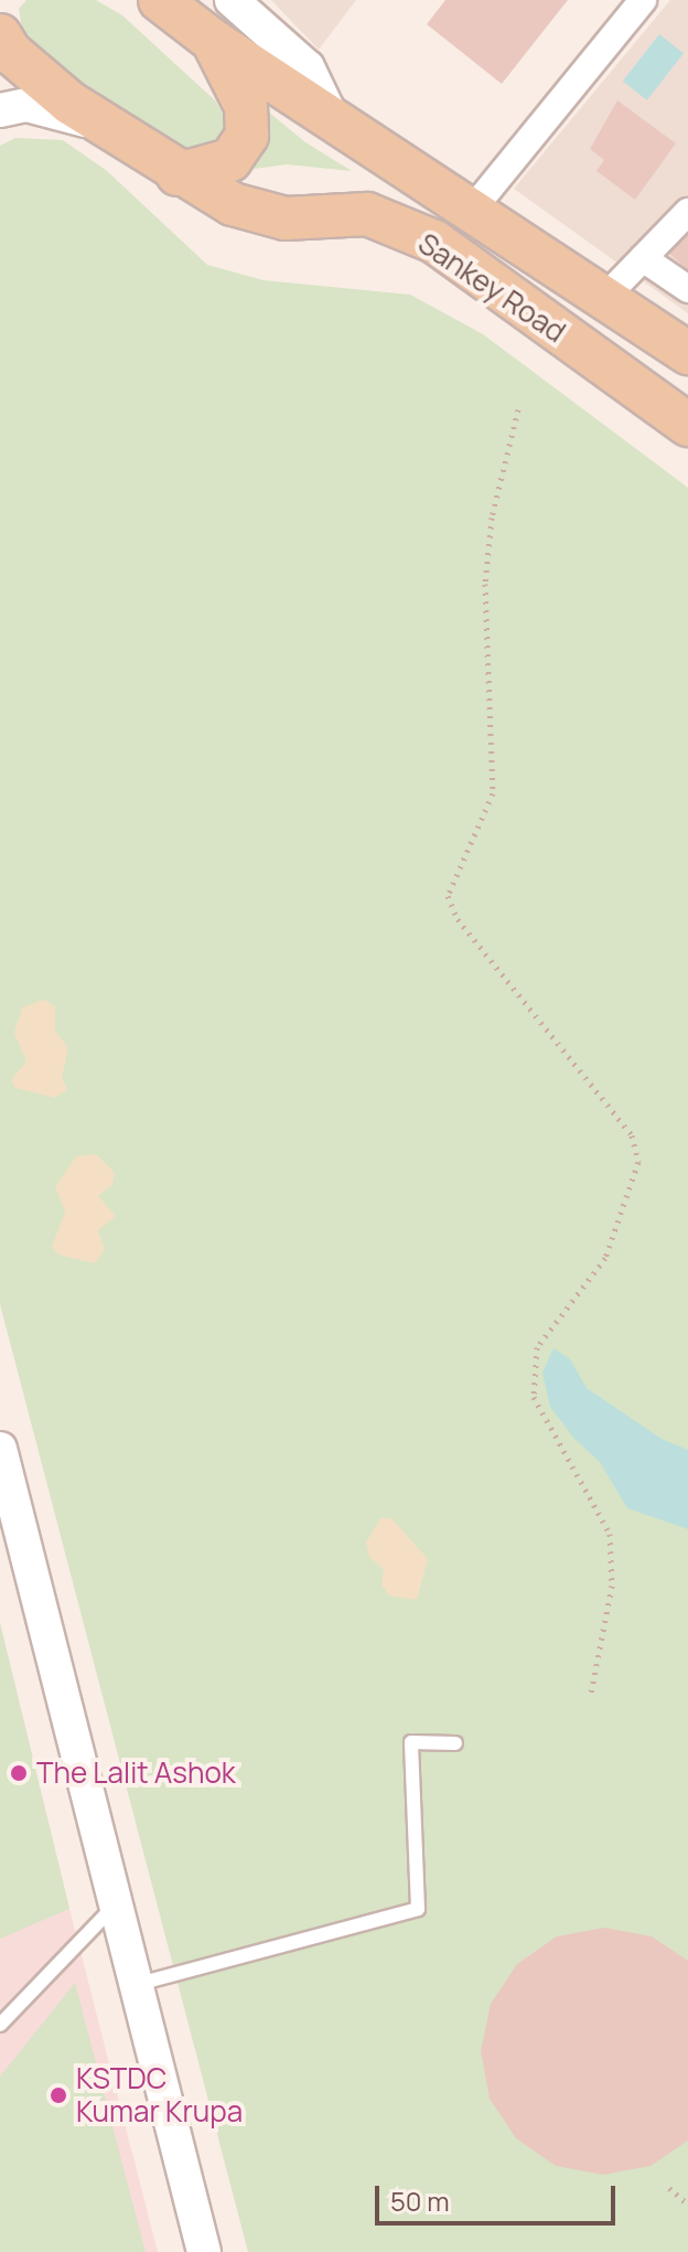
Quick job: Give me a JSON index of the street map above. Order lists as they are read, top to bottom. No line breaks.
{"streets":{"main road":["Sankey Road"]},"places":["The Lalit Ashok","KSTDC Kumar Krupa"],"scale_bar":"50 m"}
